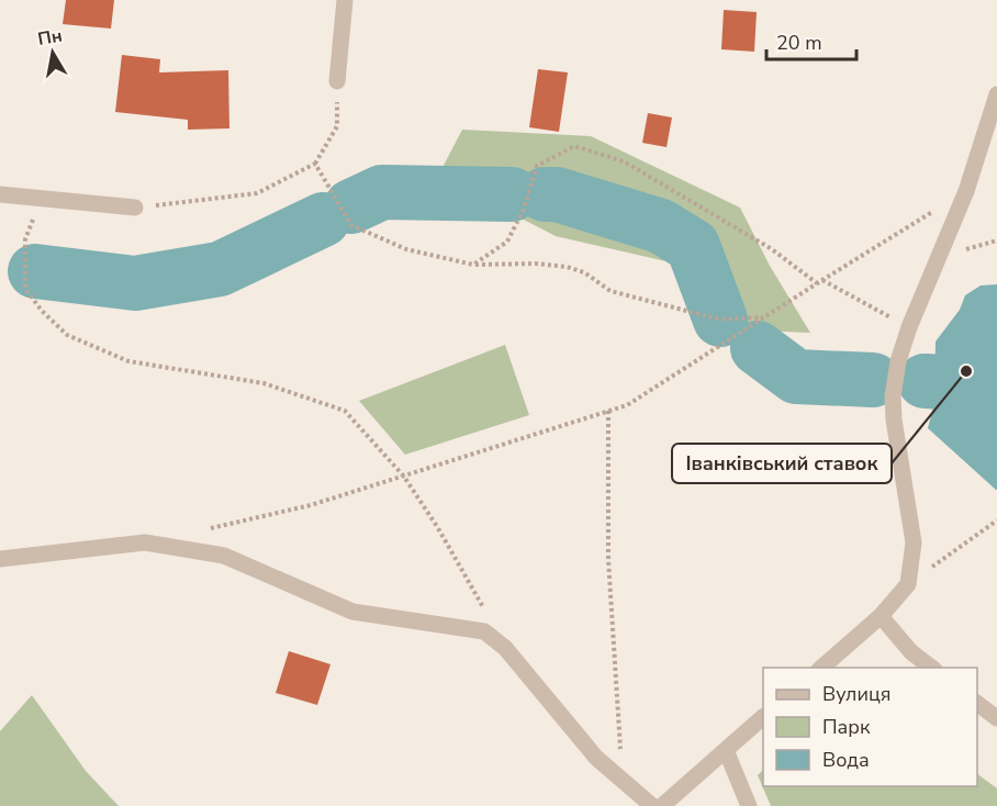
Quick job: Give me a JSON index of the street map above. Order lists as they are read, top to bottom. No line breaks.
{"places":["Іванківський ставок"],"legend":["Вулиця","Парк","Вода"],"scale_bar":"20 m","north":"top"}
